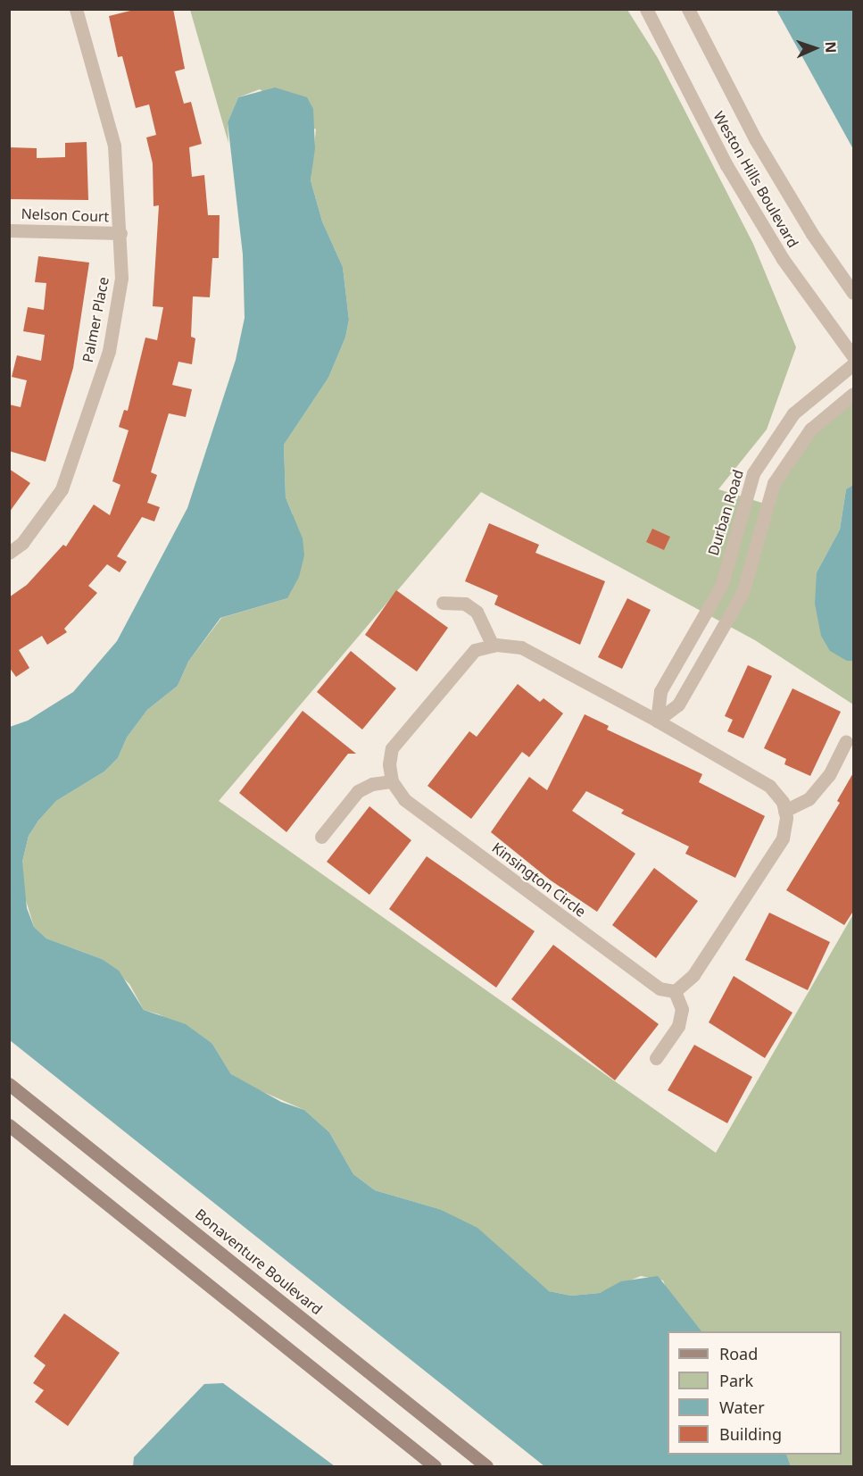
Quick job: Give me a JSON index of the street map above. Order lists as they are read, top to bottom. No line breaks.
{"streets":{"main road":["Bonaventure Boulevard"],"street":["Weston Hills Boulevard","Nelson Court","Palmer Place","Durban Road","Kinsington Circle"]},"crossings":[["Nelson Court","Palmer Place"]],"legend":["Road","Park","Water","Building"],"north":"right"}
